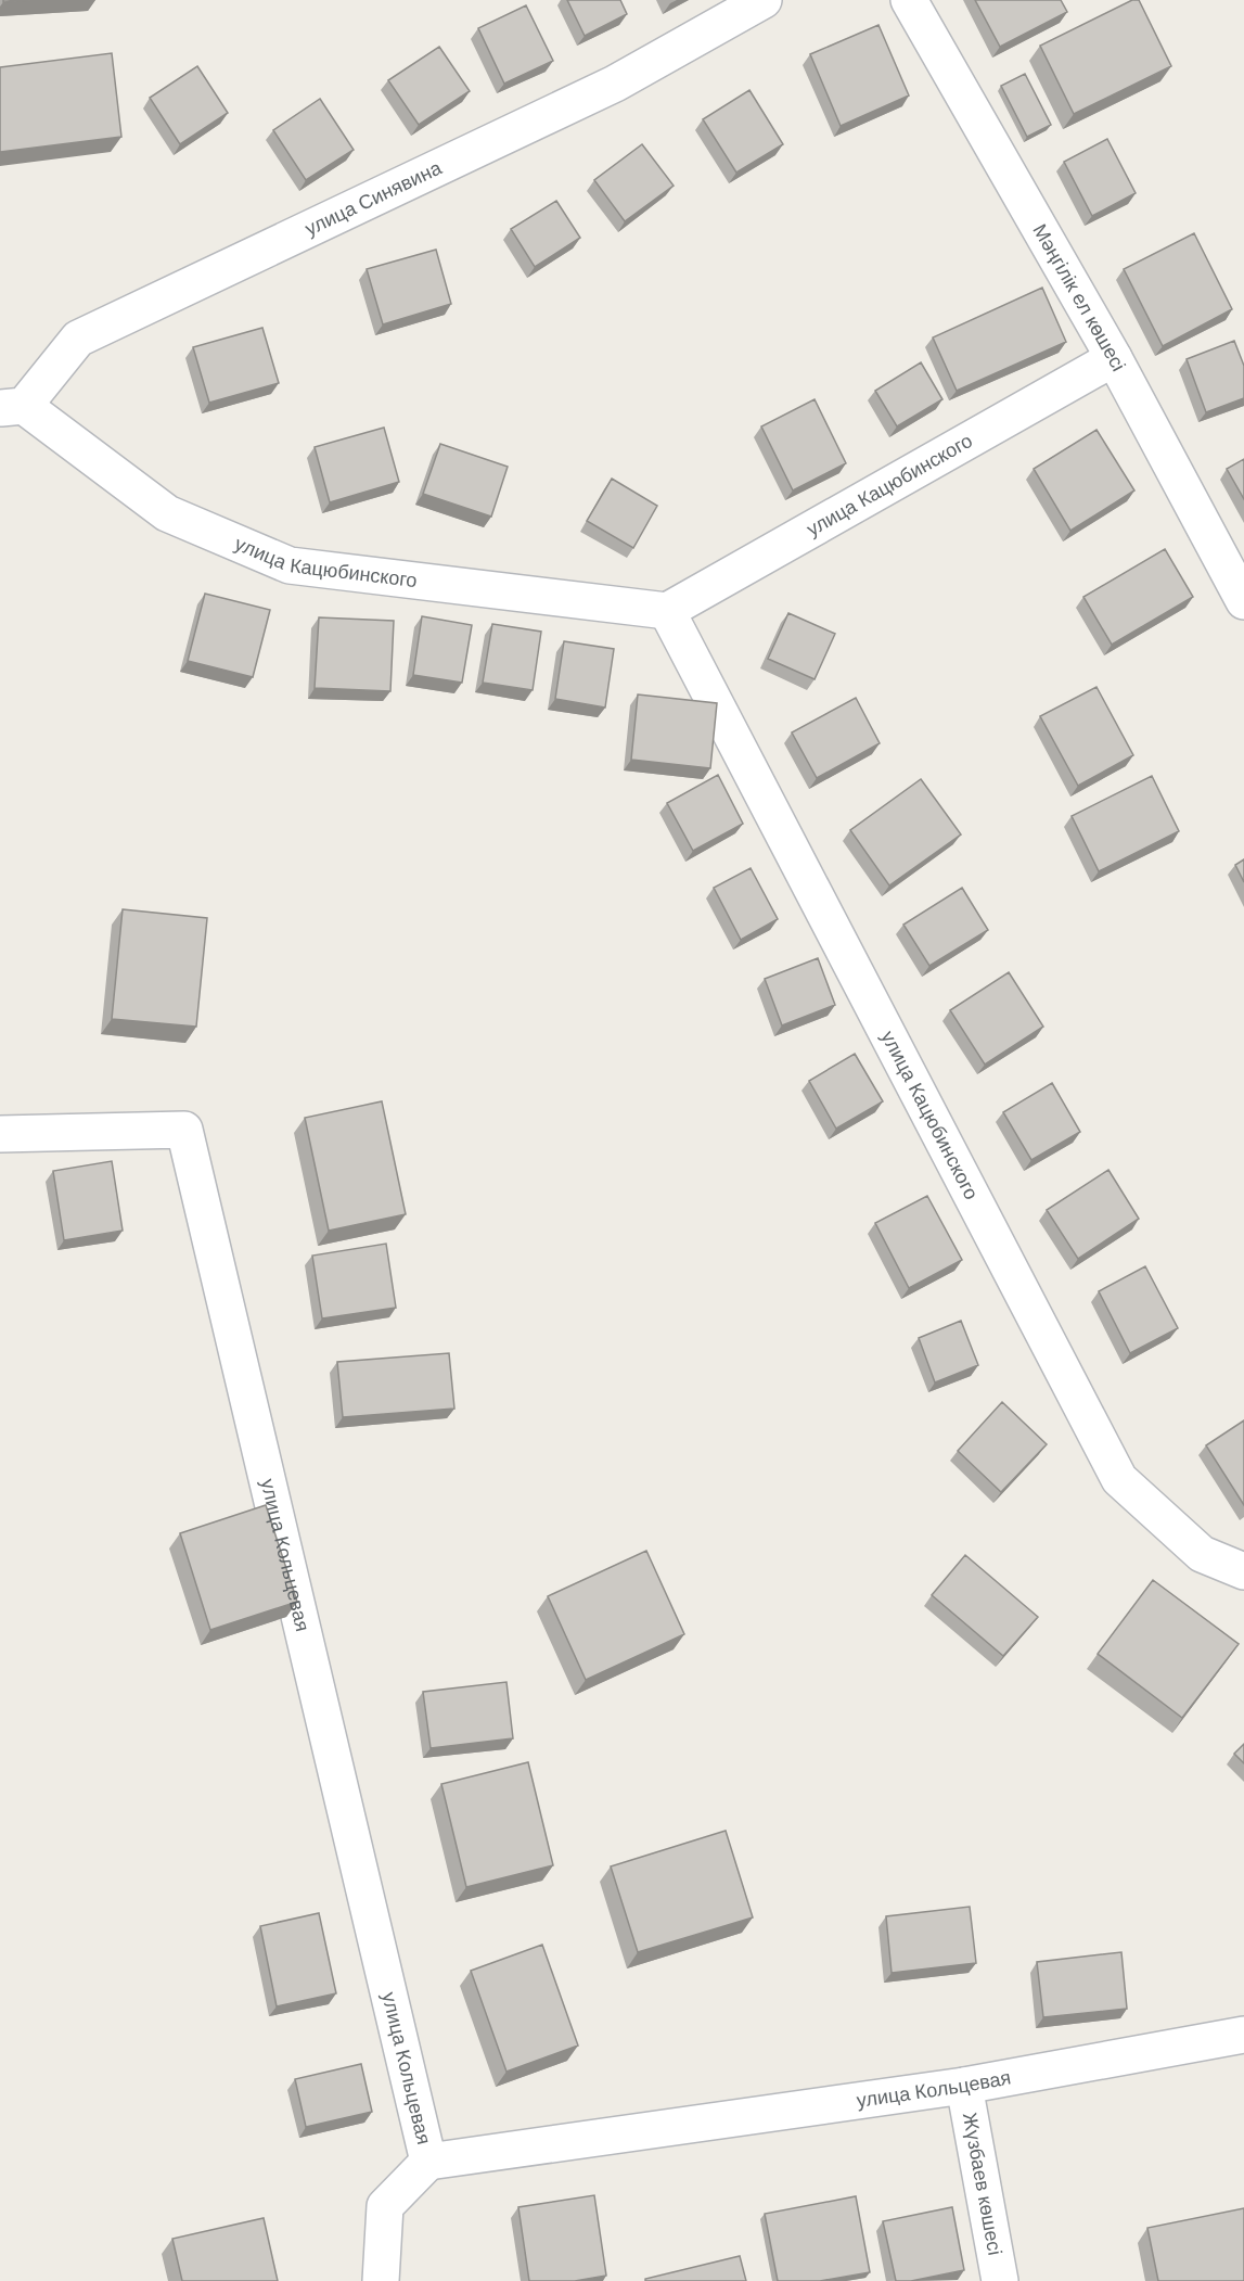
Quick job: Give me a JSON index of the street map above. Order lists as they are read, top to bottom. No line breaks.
{"streets":{"street":["улица Синявина","Мәңгілік ел көшесі","улица Кацюбинского","улица Кольцевая","Жүзбаев көшесі"]},"crossings":[["улица Синявина","улица Кацюбинского"],["Мәңгілік ел көшесі","улица Кацюбинского"],["улица Кольцевая","Жүзбаев көшесі"]]}
